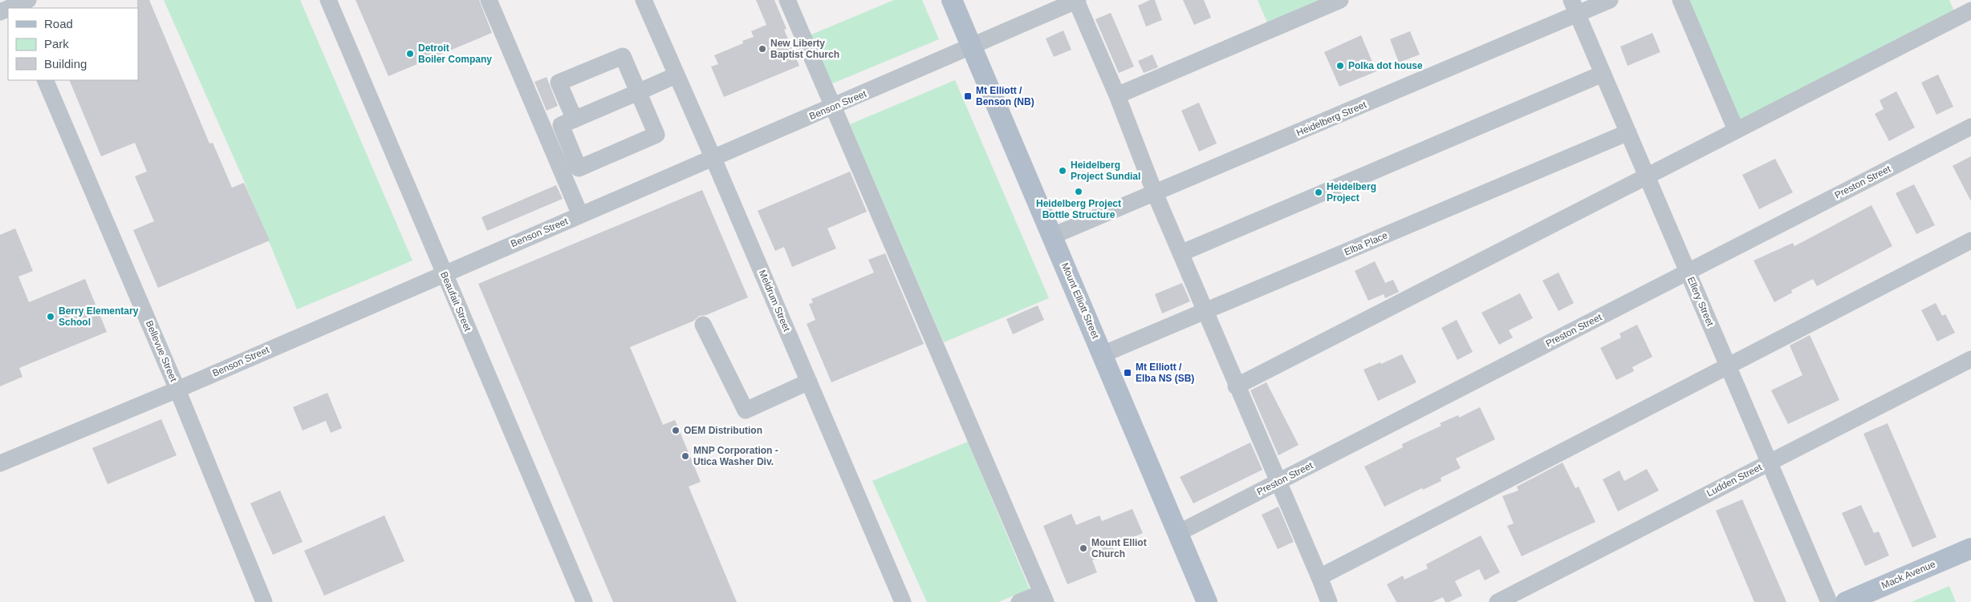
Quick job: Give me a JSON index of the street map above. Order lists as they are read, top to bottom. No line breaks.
{"streets":{"main road":["Mount Elliott Street","Mack Avenue"],"street":["Benson Street","Heidelberg Street","Preston Street","Elba Place","Meldrum Street","Beaufait Street","Ellery Street","Bellevue Street","Ludden Street"]},"crossings":[["Benson Street","Meldrum Street"],["Benson Street","Mount Elliott Street"],["Benson Street","Beaufait Street"],["Benson Street","Bellevue Street"],["Heidelberg Street","Mount Elliott Street"],["Heidelberg Street","Ellery Street"],["Preston Street","Mount Elliott Street"],["Preston Street","Ellery Street"],["Elba Place","Mount Elliott Street"],["Elba Place","Ellery Street"],["Ellery Street","Ludden Street"]],"places":{"other":["New Liberty Baptist Church","Detroit Boiler Company","Polka dot house","Heidelberg Project Sundial","Heidelberg Project Bottle Structure","Heidelberg Project","Berry Elementary School","OEM Distribution","MNP Corporation - Utica Washer Div.","Mount Elliot Church"],"transit":["Mt Elliott / Benson (NB)","Mt Elliott / Elba NS (SB)"]},"legend":["Road","Park","Building"]}
